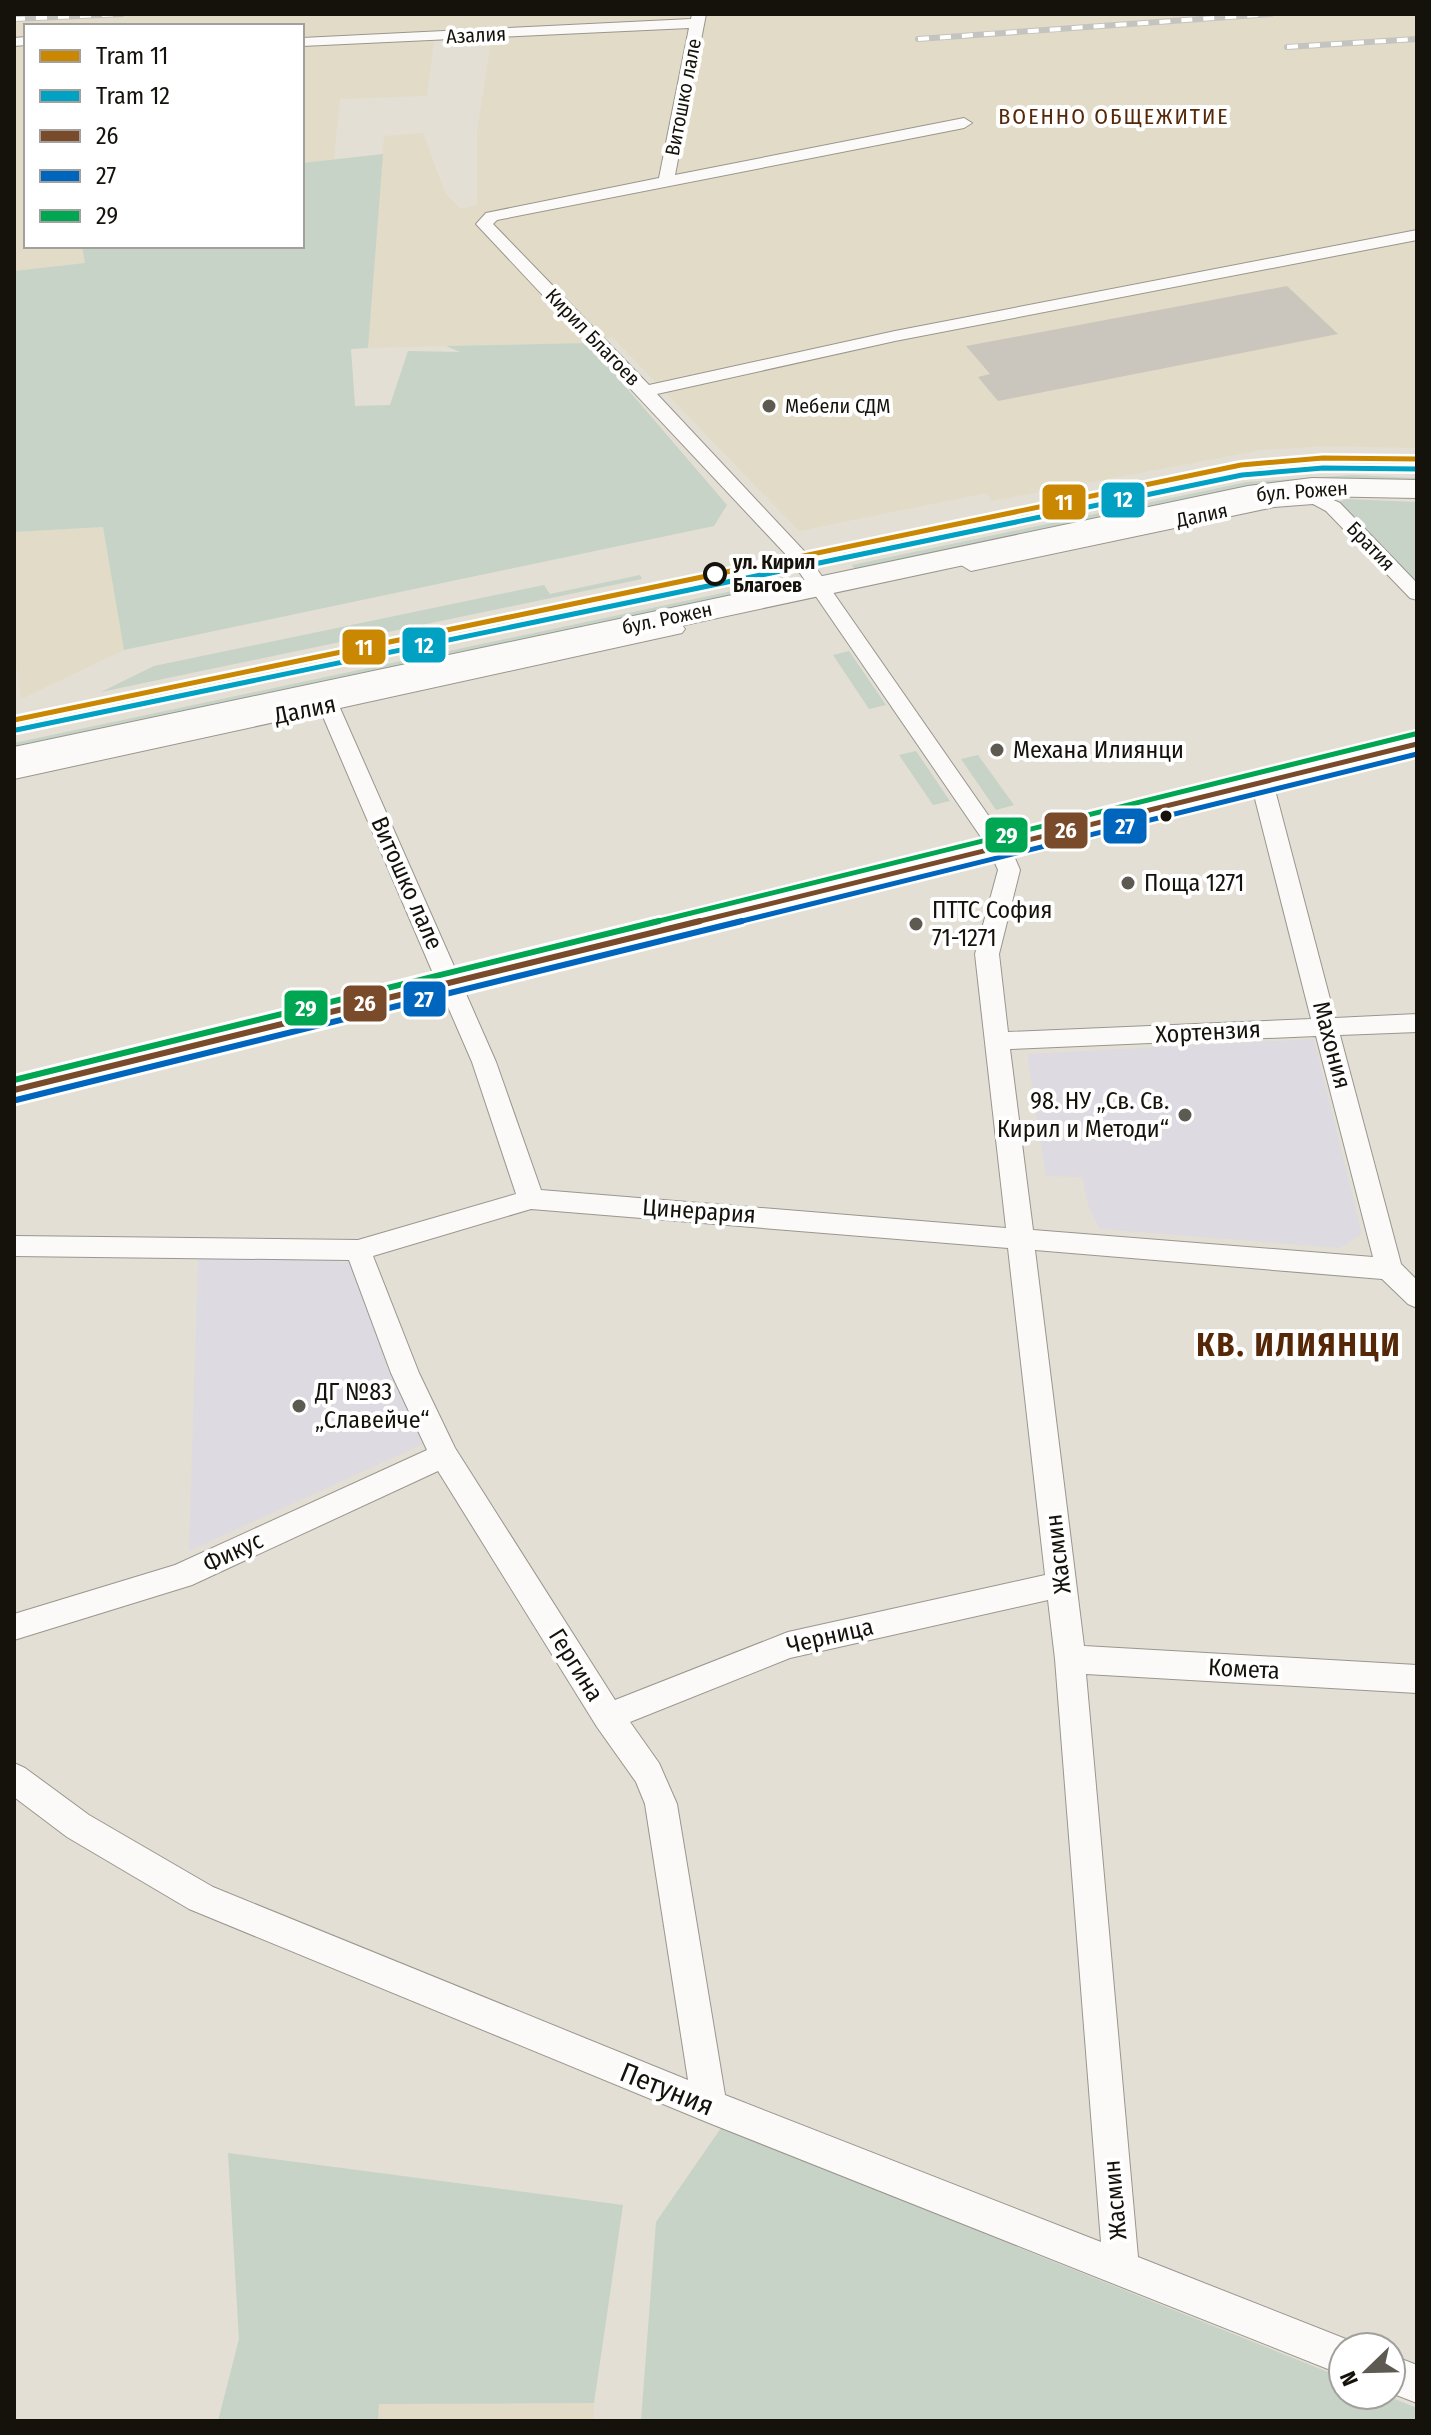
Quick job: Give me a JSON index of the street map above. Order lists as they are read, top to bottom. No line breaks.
{"streets":{"main road":["бул. Рожен"],"street":["Азалия","Витошко лале","Кирил Благоев","Далия","Братия","Хортензия","Махония","Цинерария","Фикус","Жасмин","Черница","Гергина","Комета","Петуния"]},"crossings":[["Азалия","Витошко лале"],["Витошко лале","Кирил Благоев"],["Витошко лале","Далия"],["Витошко лале","Цинерария"],["Кирил Благоев","бул. Рожен"],["Кирил Благоев","Жасмин"],["бул. Рожен","Далия"],["Далия","Братия"],["Хортензия","Махония"],["Хортензия","Жасмин"],["Махония","Цинерария"],["Цинерария","Жасмин"],["Цинерария","Гергина"],["Фикус","Гергина"],["Жасмин","Черница"],["Жасмин","Комета"],["Жасмин","Петуния"],["Черница","Гергина"],["Гергина","Петуния"]],"districts":["ВОЕННО ОБЩЕЖИТИЕ","КВ. ИЛИЯНЦИ"],"places":["Мебели СДМ","ул. Кирил Благоев","Механа Илиянци","Поща 1271","ПТТС София 71-1271","98. НУ „Св. Св. Кирил и Методи“","ДГ №83 „Славейче“"],"lines":["tram line 11","tram line 12","transit line 29","transit line 26","transit line 27"],"legend":["Tram 11","Tram 12","26","27","29"],"north":"bottom left"}
